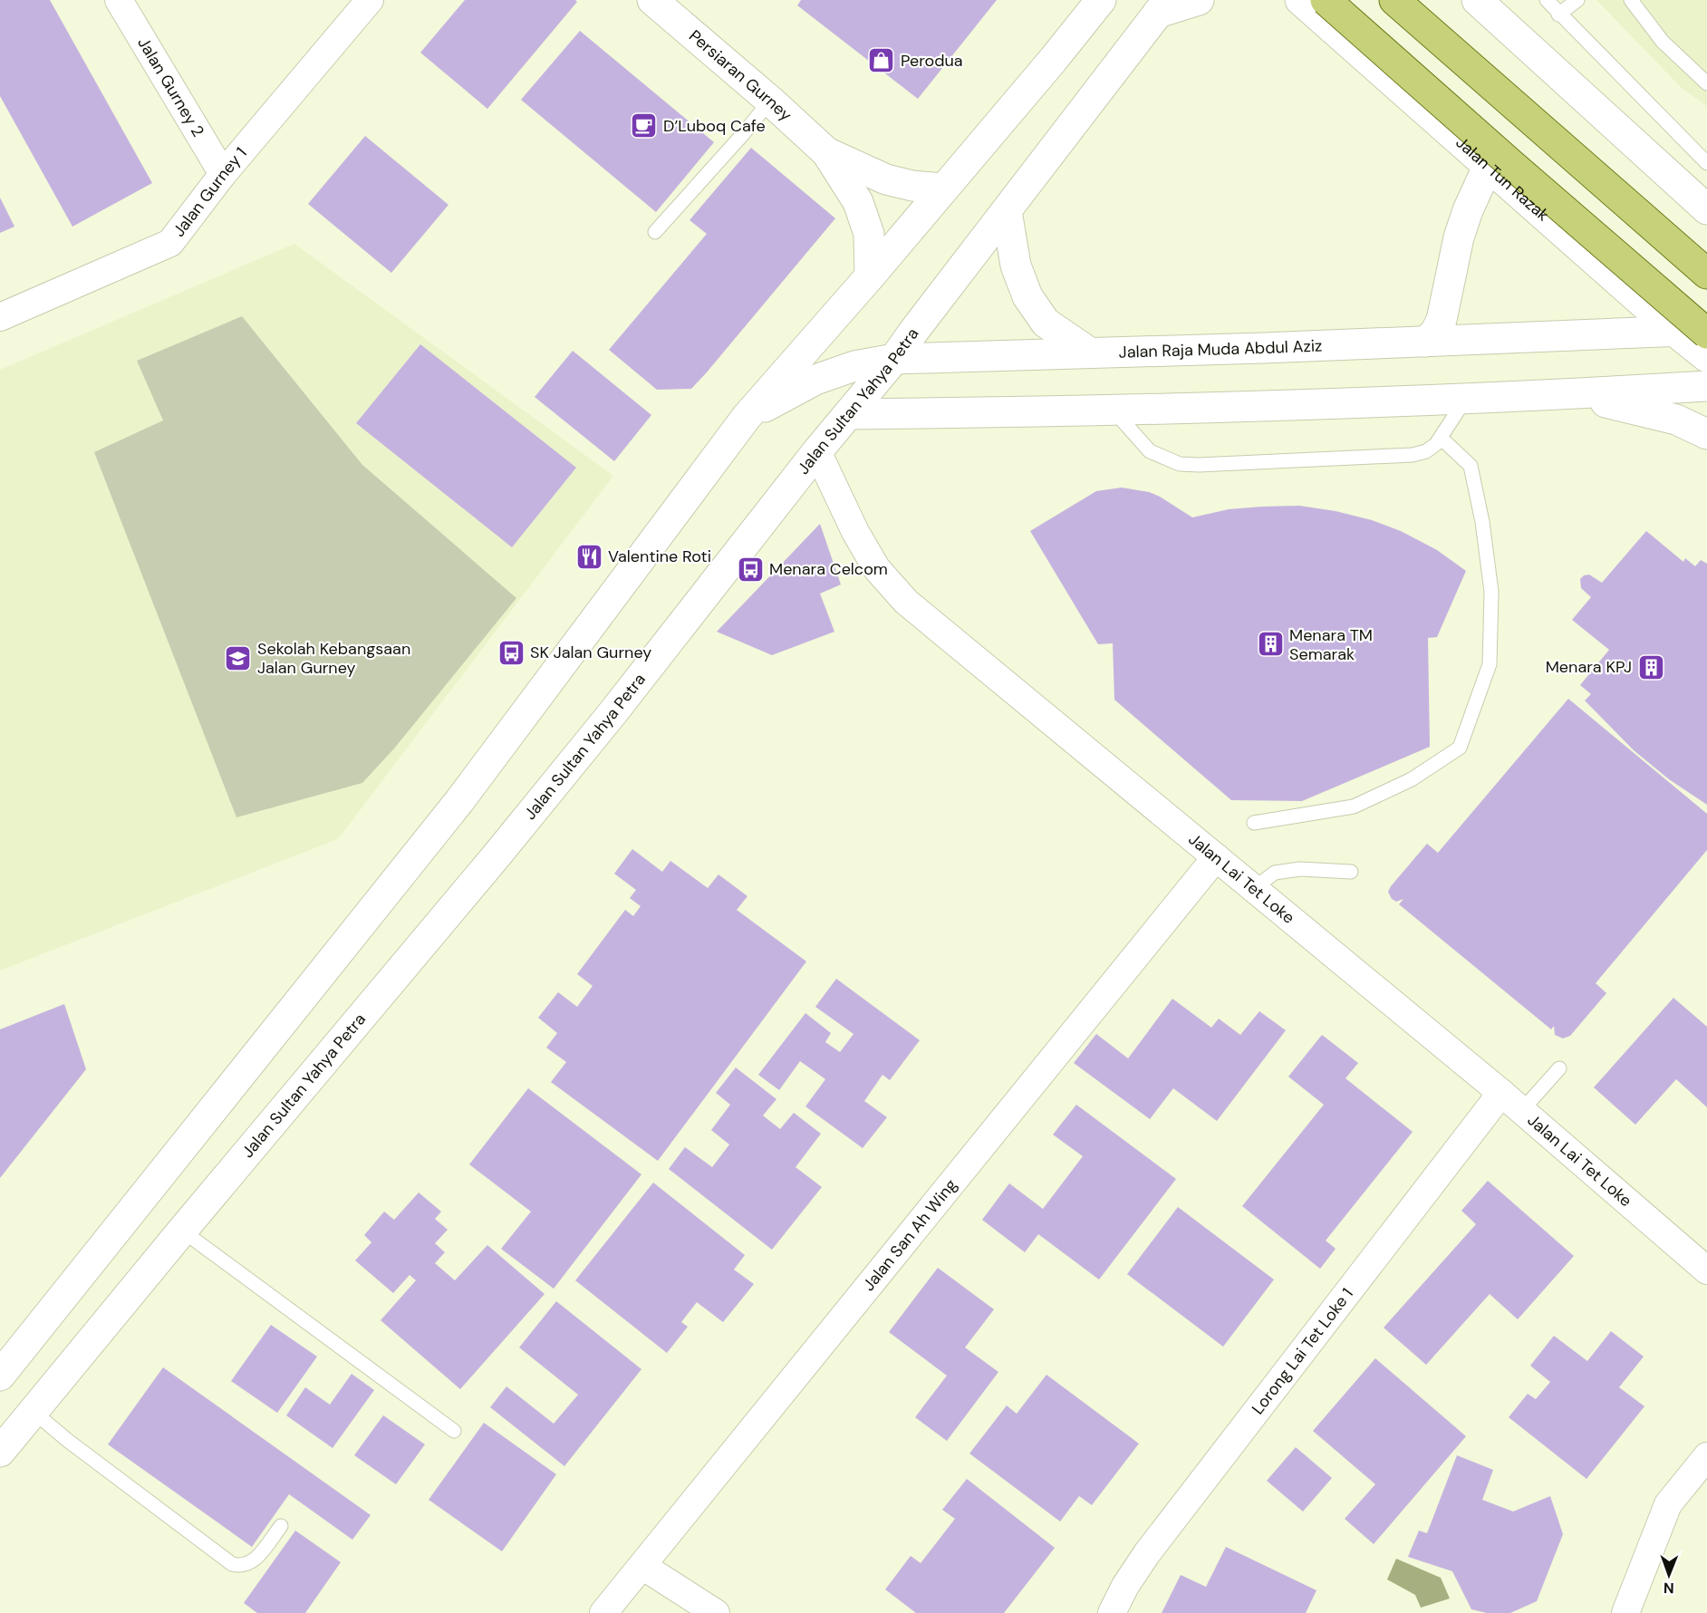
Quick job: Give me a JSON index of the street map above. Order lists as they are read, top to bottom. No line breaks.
{"streets":{"main road":["Persiaran Gurney","Jalan Tun Razak","Jalan Raja Muda Abdul Aziz","Jalan Sultan Yahya Petra"],"street":["Jalan Gurney 2","Jalan Gurney 1","Jalan Lai Tet Loke","Jalan San Ah Wing","Lorong Lai Tet Loke 1"]},"crossings":[["Jalan Gurney 2","Jalan Gurney 1"],["Jalan Tun Razak","Jalan Raja Muda Abdul Aziz"],["Jalan Raja Muda Abdul Aziz","Jalan Sultan Yahya Petra"],["Jalan Sultan Yahya Petra","Jalan Lai Tet Loke"],["Jalan Lai Tet Loke","Jalan San Ah Wing"],["Jalan Lai Tet Loke","Lorong Lai Tet Loke 1"]],"places":{"shop":["Perodua"],"cafe":["D’Luboq Cafe"],"restaurant":["Valentine Roti"],"bus stop":["Menara Celcom","SK Jalan Gurney"],"building":["Menara TM Semarak","Menara KPJ"],"school or university":["Sekolah Kebangsaan Jalan Gurney"]},"north":"bottom"}
